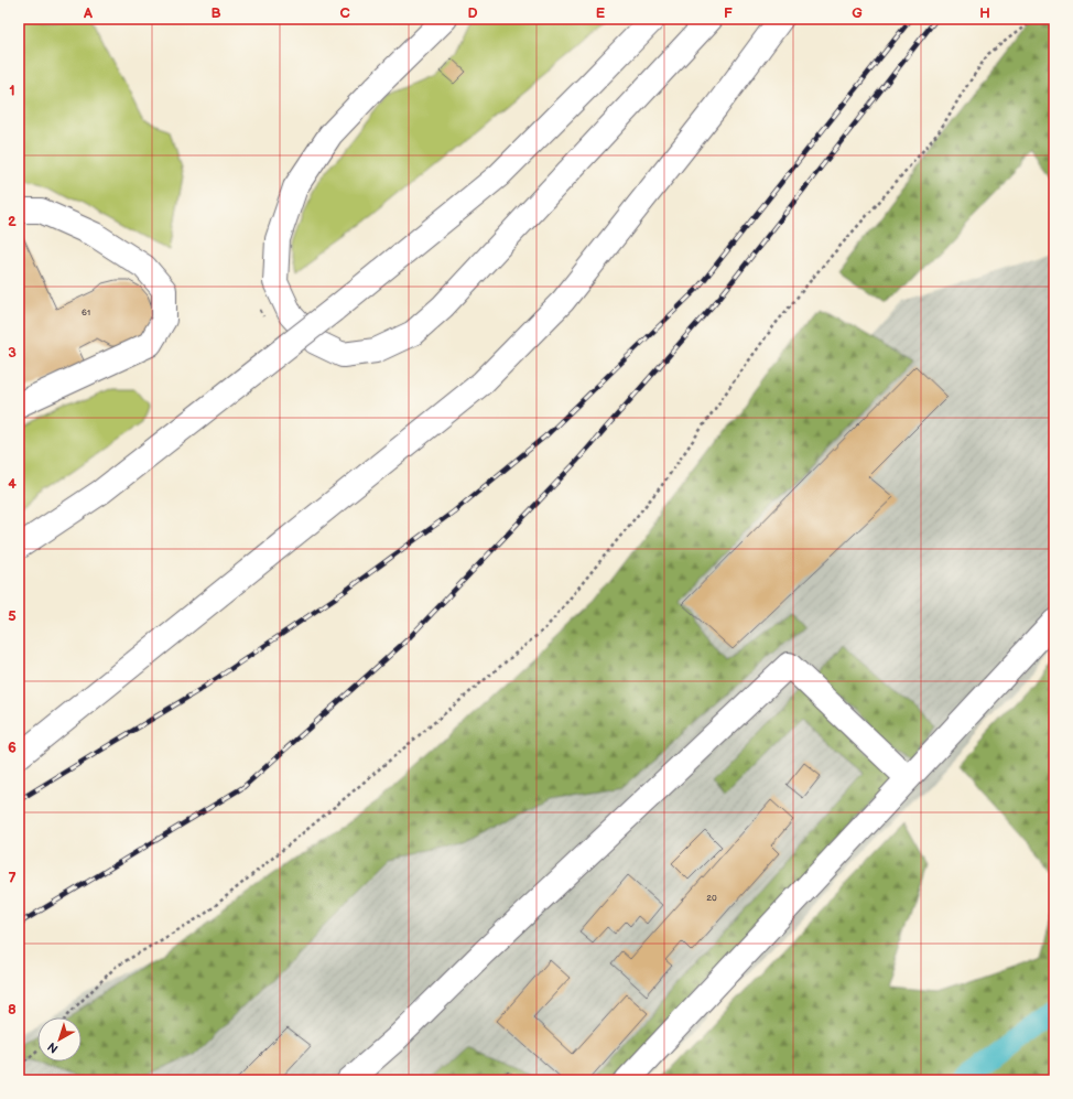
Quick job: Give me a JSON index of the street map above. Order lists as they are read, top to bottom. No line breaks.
{"house_numbers":["61","20"],"north":"bottom left","grid":{"columns":["A","B","C","D","E","F","G","H"],"rows":["1","2","3","4","5","6","7","8"]}}
